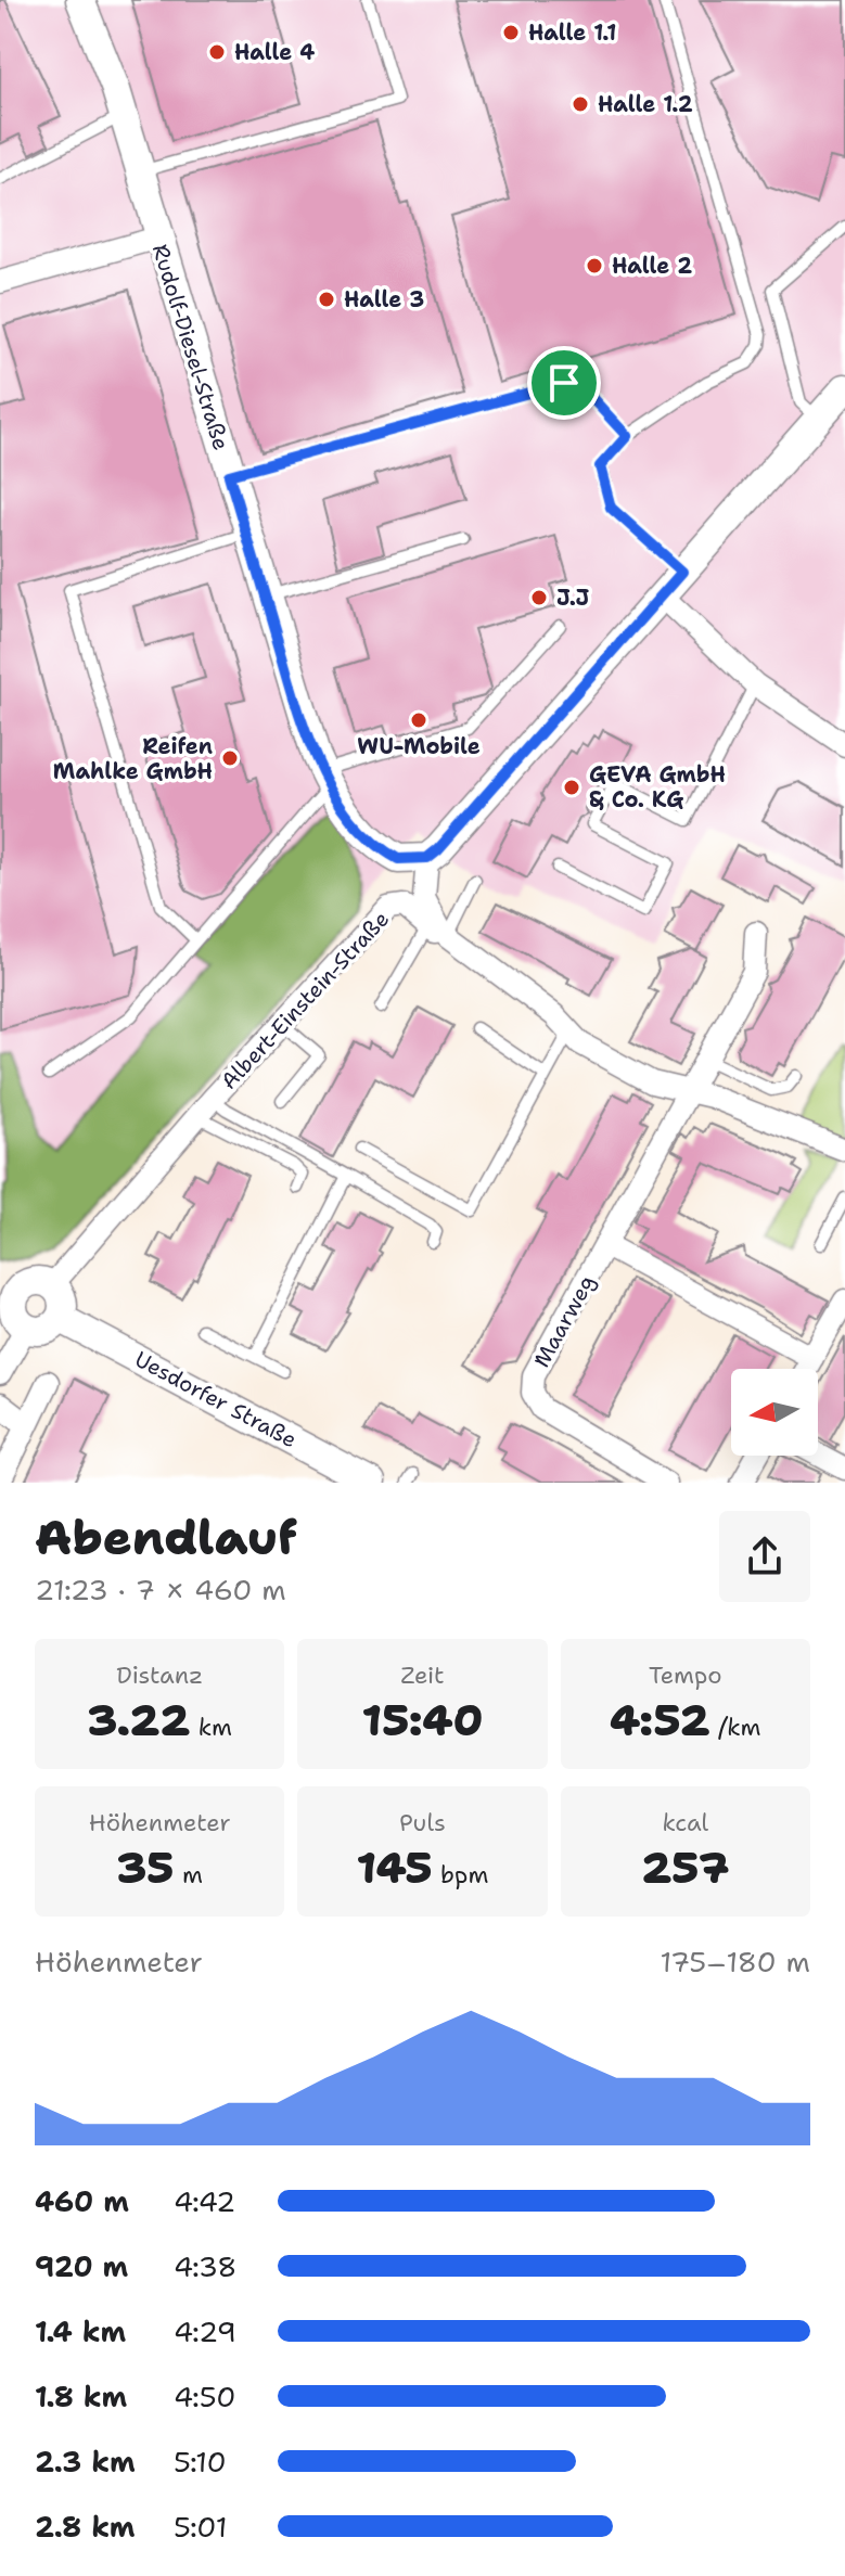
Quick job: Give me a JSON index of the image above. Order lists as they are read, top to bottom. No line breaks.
{"streets":{"street":["Rudolf-Diesel-Straße","Albert-Einstein-Straße","Maarweg","Uesdorfer Straße"]},"crossings":[["Albert-Einstein-Straße","Uesdorfer Straße"]],"places":["Halle 1.1","Halle 4","Halle 1.2","Halle 2","Halle 3","J.J","WU-Mobile","Reifen Mahlke GmbH","GEVA GmbH & Co. KG"],"north":"left","page":{"heading":["Abendlauf","21:23 · 7 × 460 m"],"stats":[["Distanz","3.22 km"],["Zeit","15:40"],["Tempo","4:52 /km"],["Höhenmeter","35 m"],["Puls","145 bpm"],["kcal","257"]],"chart":["Höhenmeter","175–180 m"],"list":[{"name":"460 m","note":"4:42"},{"name":"920 m","note":"4:38"},{"name":"1.4 km","note":"4:29"},{"name":"1.8 km","note":"4:50"},{"name":"2.3 km","note":"5:10"},{"name":"2.8 km","note":"5:01"}]}}
